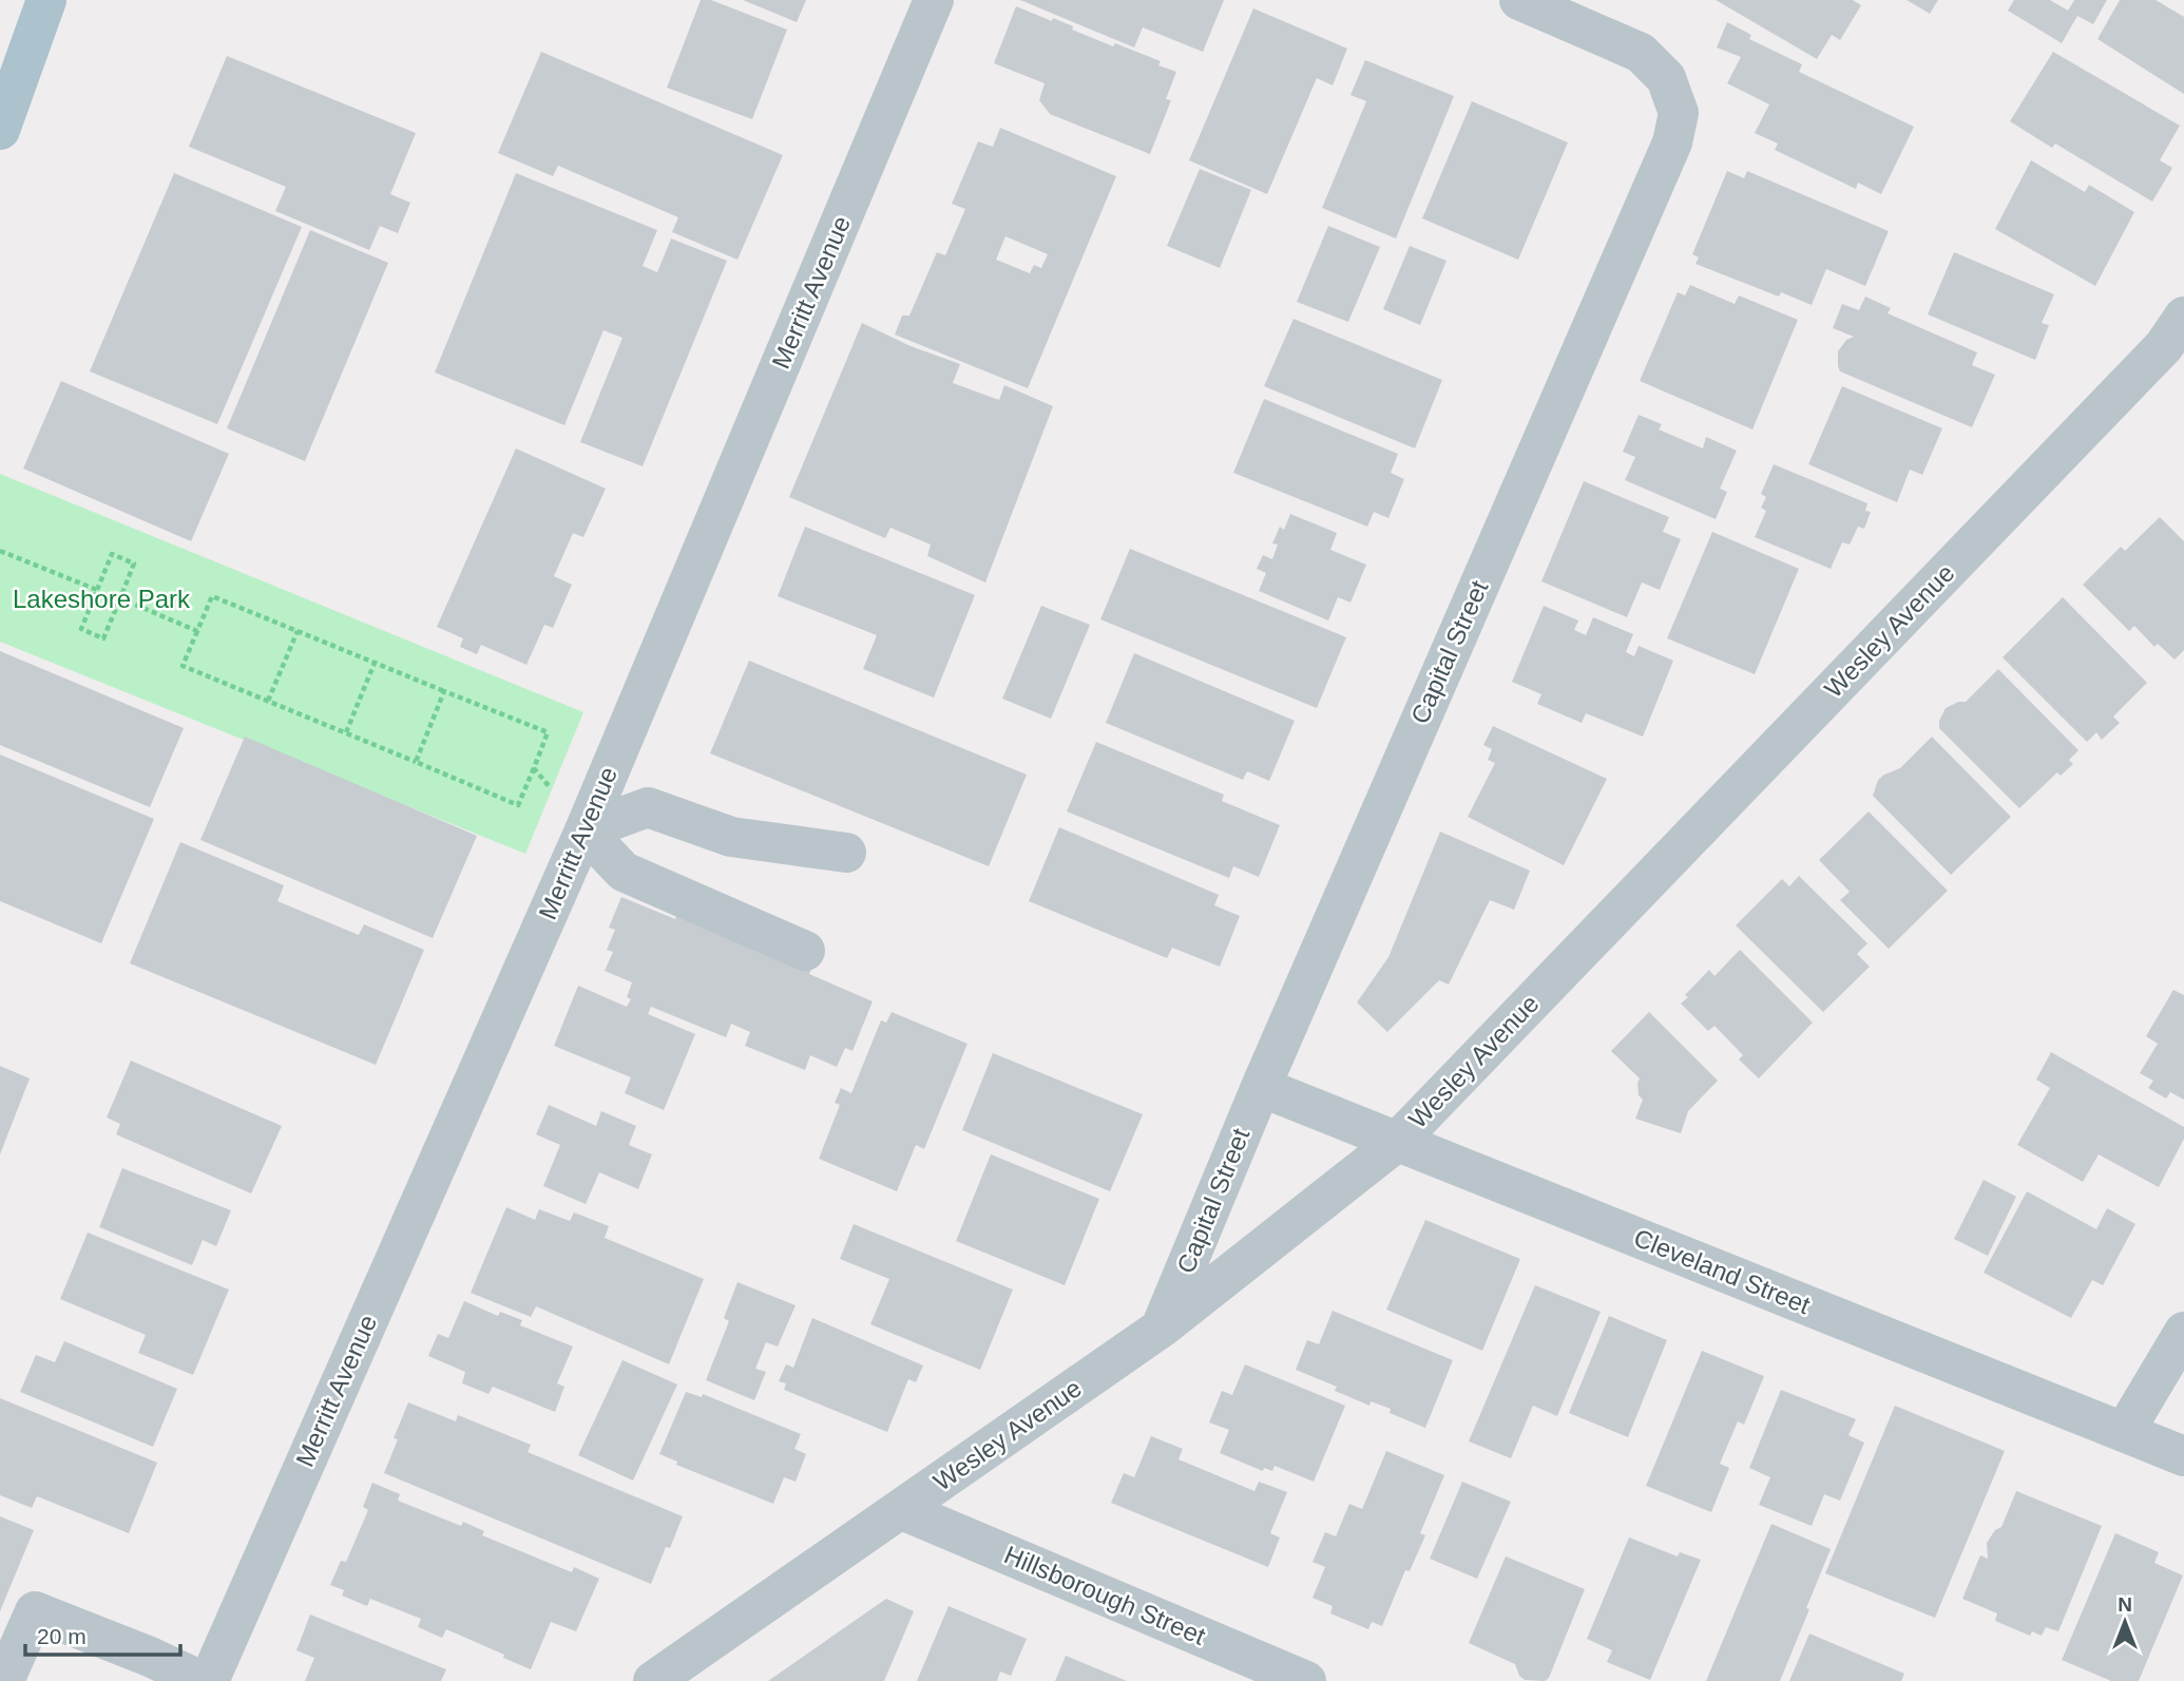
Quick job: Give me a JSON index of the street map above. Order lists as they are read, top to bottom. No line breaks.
{"streets":{"street":["Merritt Avenue","Wesley Avenue","Capital Street","Cleveland Street","Hillsborough Street"]},"crossings":[["Wesley Avenue","Capital Street"],["Wesley Avenue","Cleveland Street"],["Wesley Avenue","Hillsborough Street"],["Capital Street","Cleveland Street"]],"parks":["Lakeshore Park"],"scale_bar":"20 m","north":"top"}
